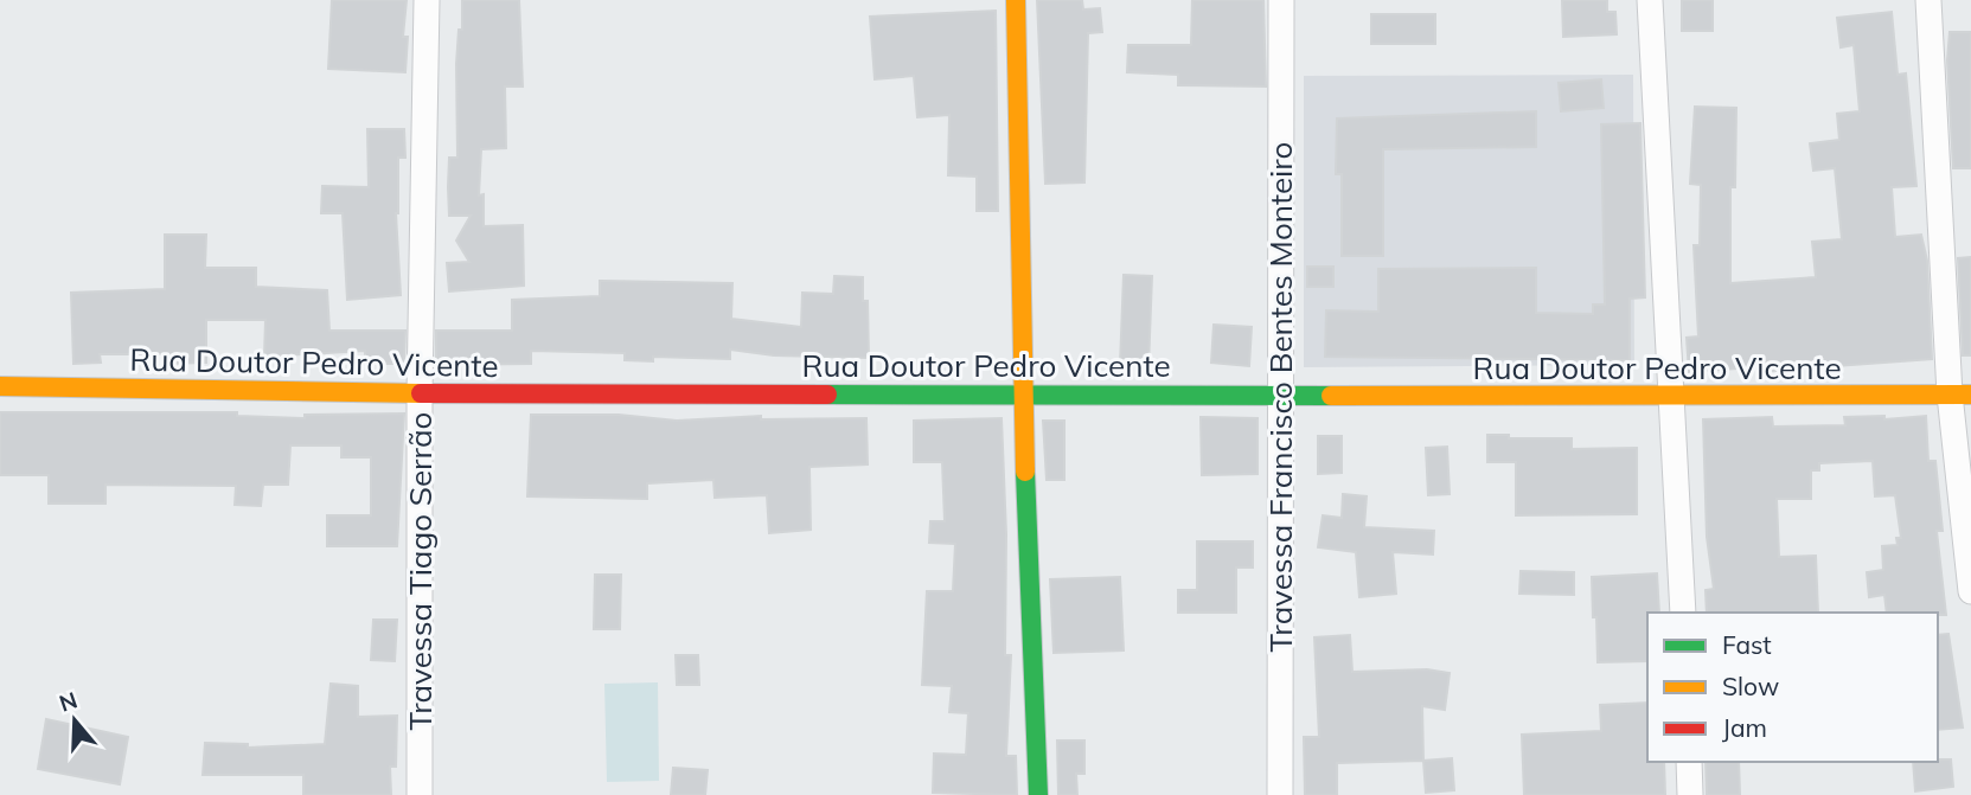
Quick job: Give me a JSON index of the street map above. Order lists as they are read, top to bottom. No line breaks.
{"streets":{"street":["Rua Doutor Pedro Vicente","Travessa Francisco Bentes Monteiro","Travessa Tiago Serrão"]},"crossings":[["Rua Doutor Pedro Vicente","Travessa Francisco Bentes Monteiro"],["Rua Doutor Pedro Vicente","Travessa Tiago Serrão"]],"legend":["Fast","Slow","Jam"],"north":"top"}
